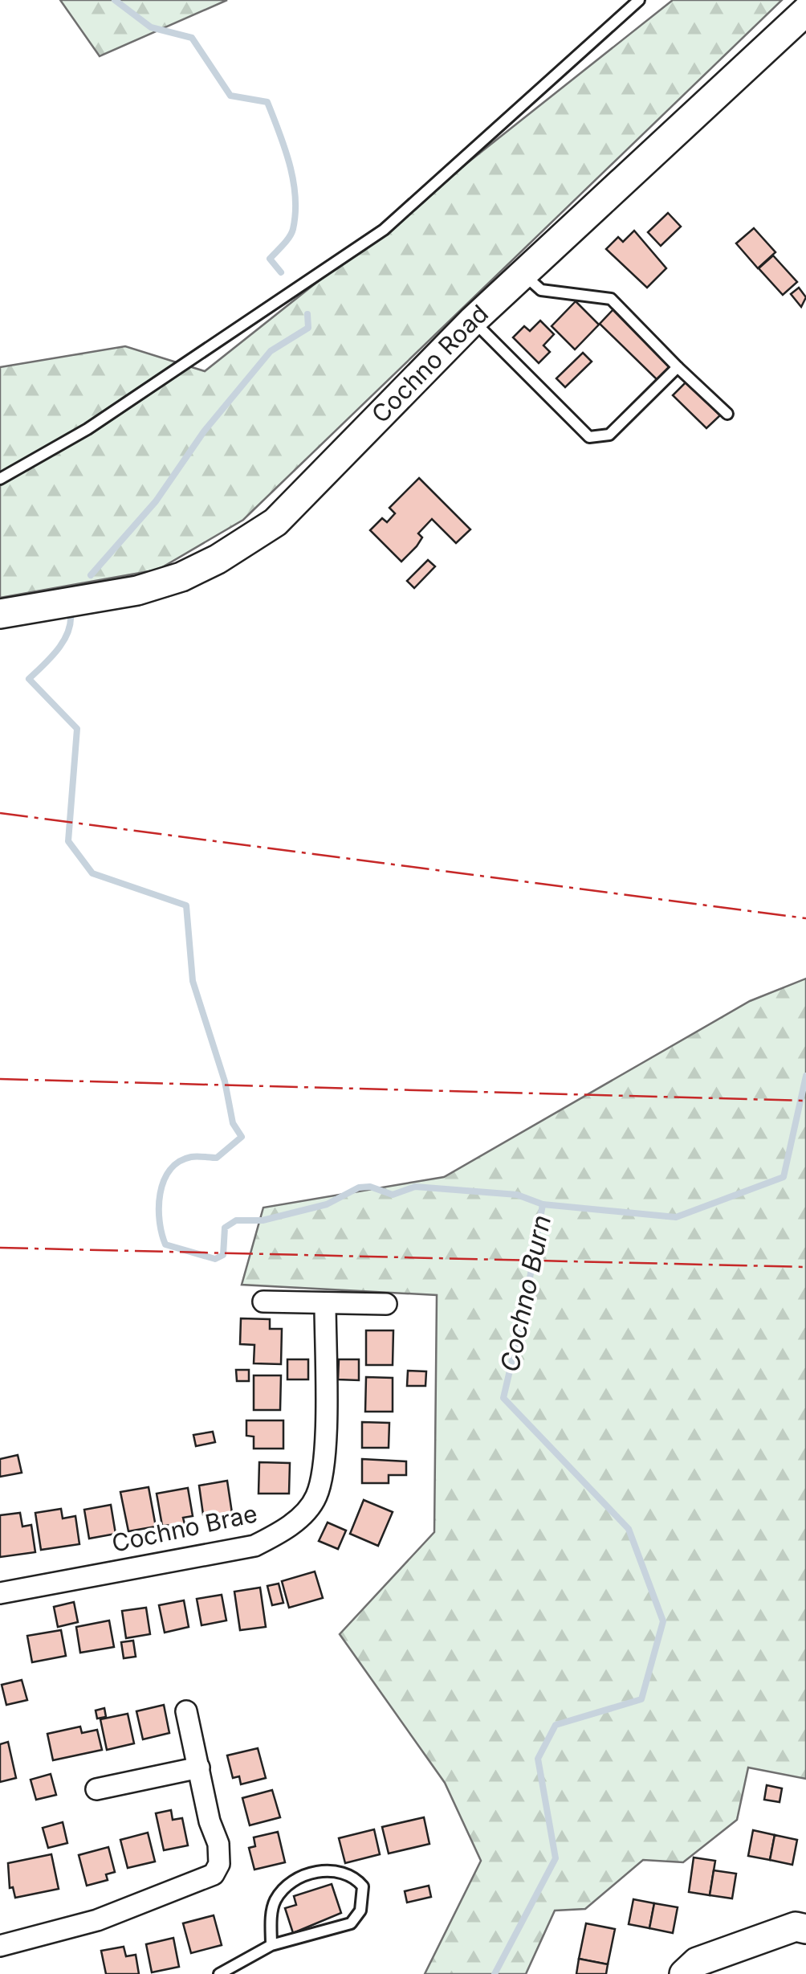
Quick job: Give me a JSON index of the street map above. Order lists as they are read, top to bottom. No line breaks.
{"streets":{"street":["Cochno Road","Cochno Brae"]},"water":["Cochno Burn"]}
